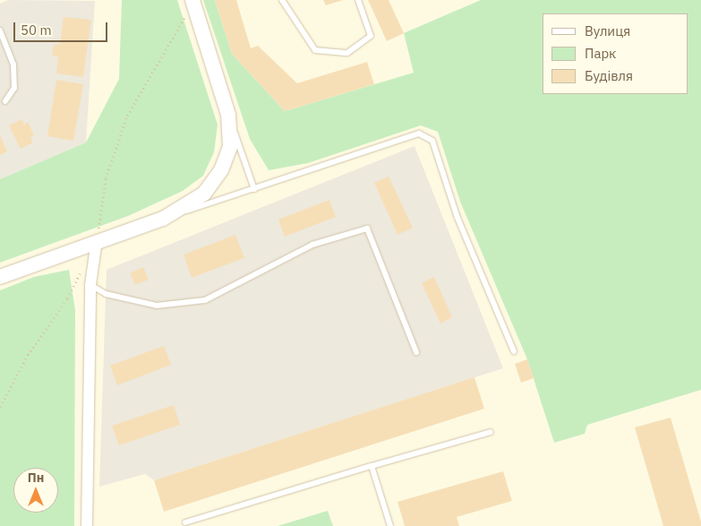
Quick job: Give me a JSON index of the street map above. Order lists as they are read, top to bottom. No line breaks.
{"legend":["Вулиця","Парк","Будівля"],"scale_bar":"50 m","north":"top"}
